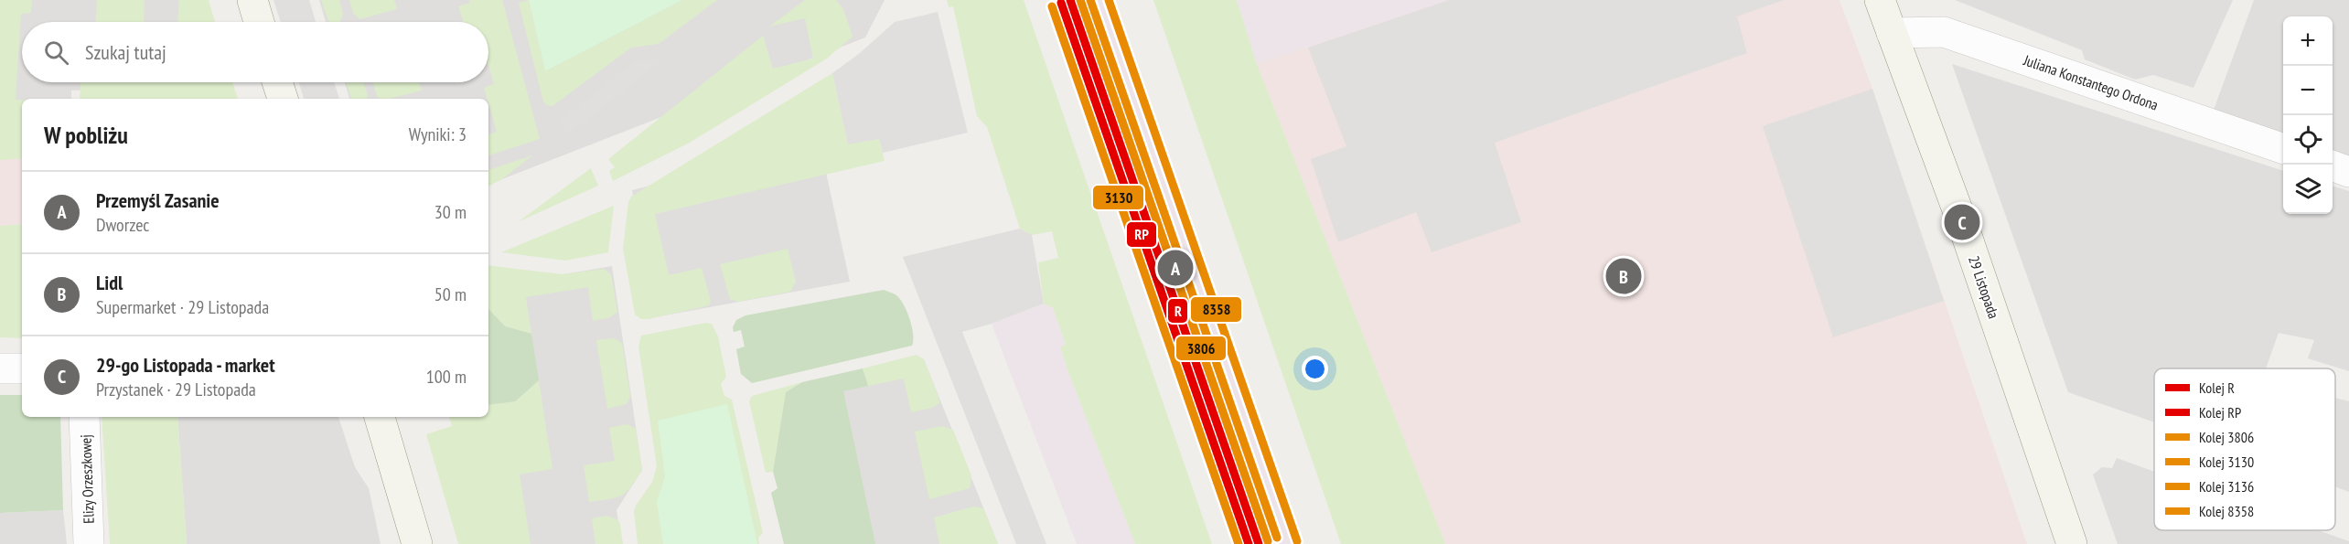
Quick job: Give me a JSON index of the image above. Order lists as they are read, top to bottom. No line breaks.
{"streets":{"street":["Juliana Konstantego Ordona","29 Listopada","Elizy Orzeszkowej"]},"crossings":[["Juliana Konstantego Ordona","29 Listopada"]],"lines":["rail line R","rail line 3806","rail line 3136","rail line 8358","rail line RP","rail line 3130"],"legend":["Kolej R","Kolej RP","Kolej 3806","Kolej 3130","Kolej 3136","Kolej 8358"],"page":{"map_buttons":["+","−"],"search":"Szukaj tutaj","heading":["W pobliżu","Wyniki: 3"],"list":[{"mark":"A","name":"Przemyśl Zasanie","note":"Dworzec","value":"30 m"},{"mark":"B","name":"Lidl","note":"Supermarket · 29 Listopada","value":"50 m"},{"mark":"C","name":"29-go Listopada - market","note":"Przystanek · 29 Listopada","value":"100 m"}],"pins":["C","A","B"]}}
